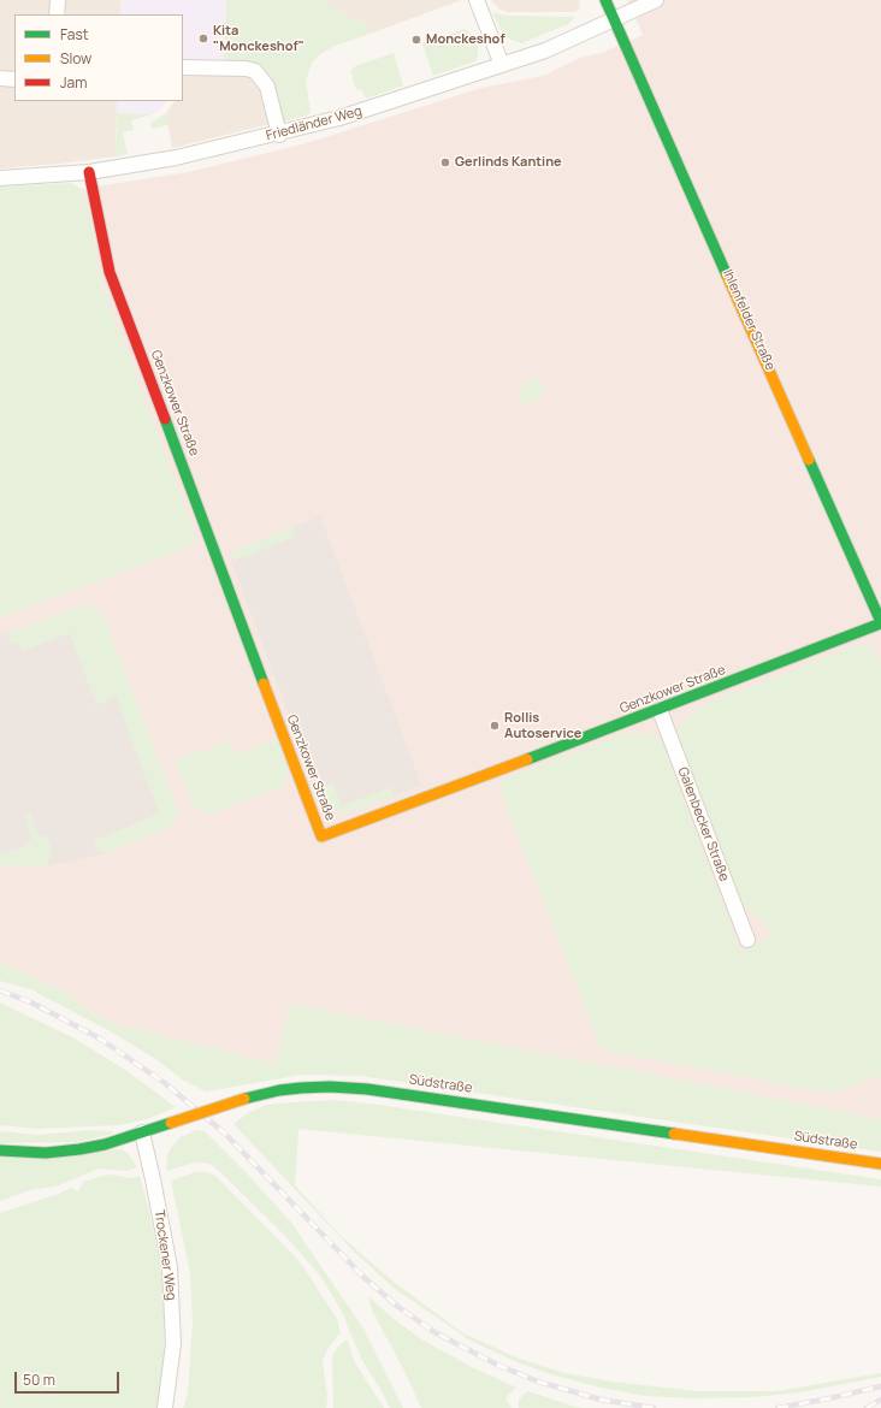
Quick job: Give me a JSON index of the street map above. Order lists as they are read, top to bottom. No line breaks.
{"streets":{"street":["Friedländer Weg","Ihlenfelder Straße","Genzkower Straße","Galenbecker Straße","Südstraße","Trockener Weg"]},"crossings":[["Friedländer Weg","Ihlenfelder Straße"],["Friedländer Weg","Genzkower Straße"],["Ihlenfelder Straße","Genzkower Straße"],["Genzkower Straße","Galenbecker Straße"],["Südstraße","Trockener Weg"]],"places":["Kita \"Monckeshof\"","Monckeshof","Gerlinds Kantine","Rollis Autoservice"],"legend":["Fast","Slow","Jam"],"scale_bar":"50 m"}
